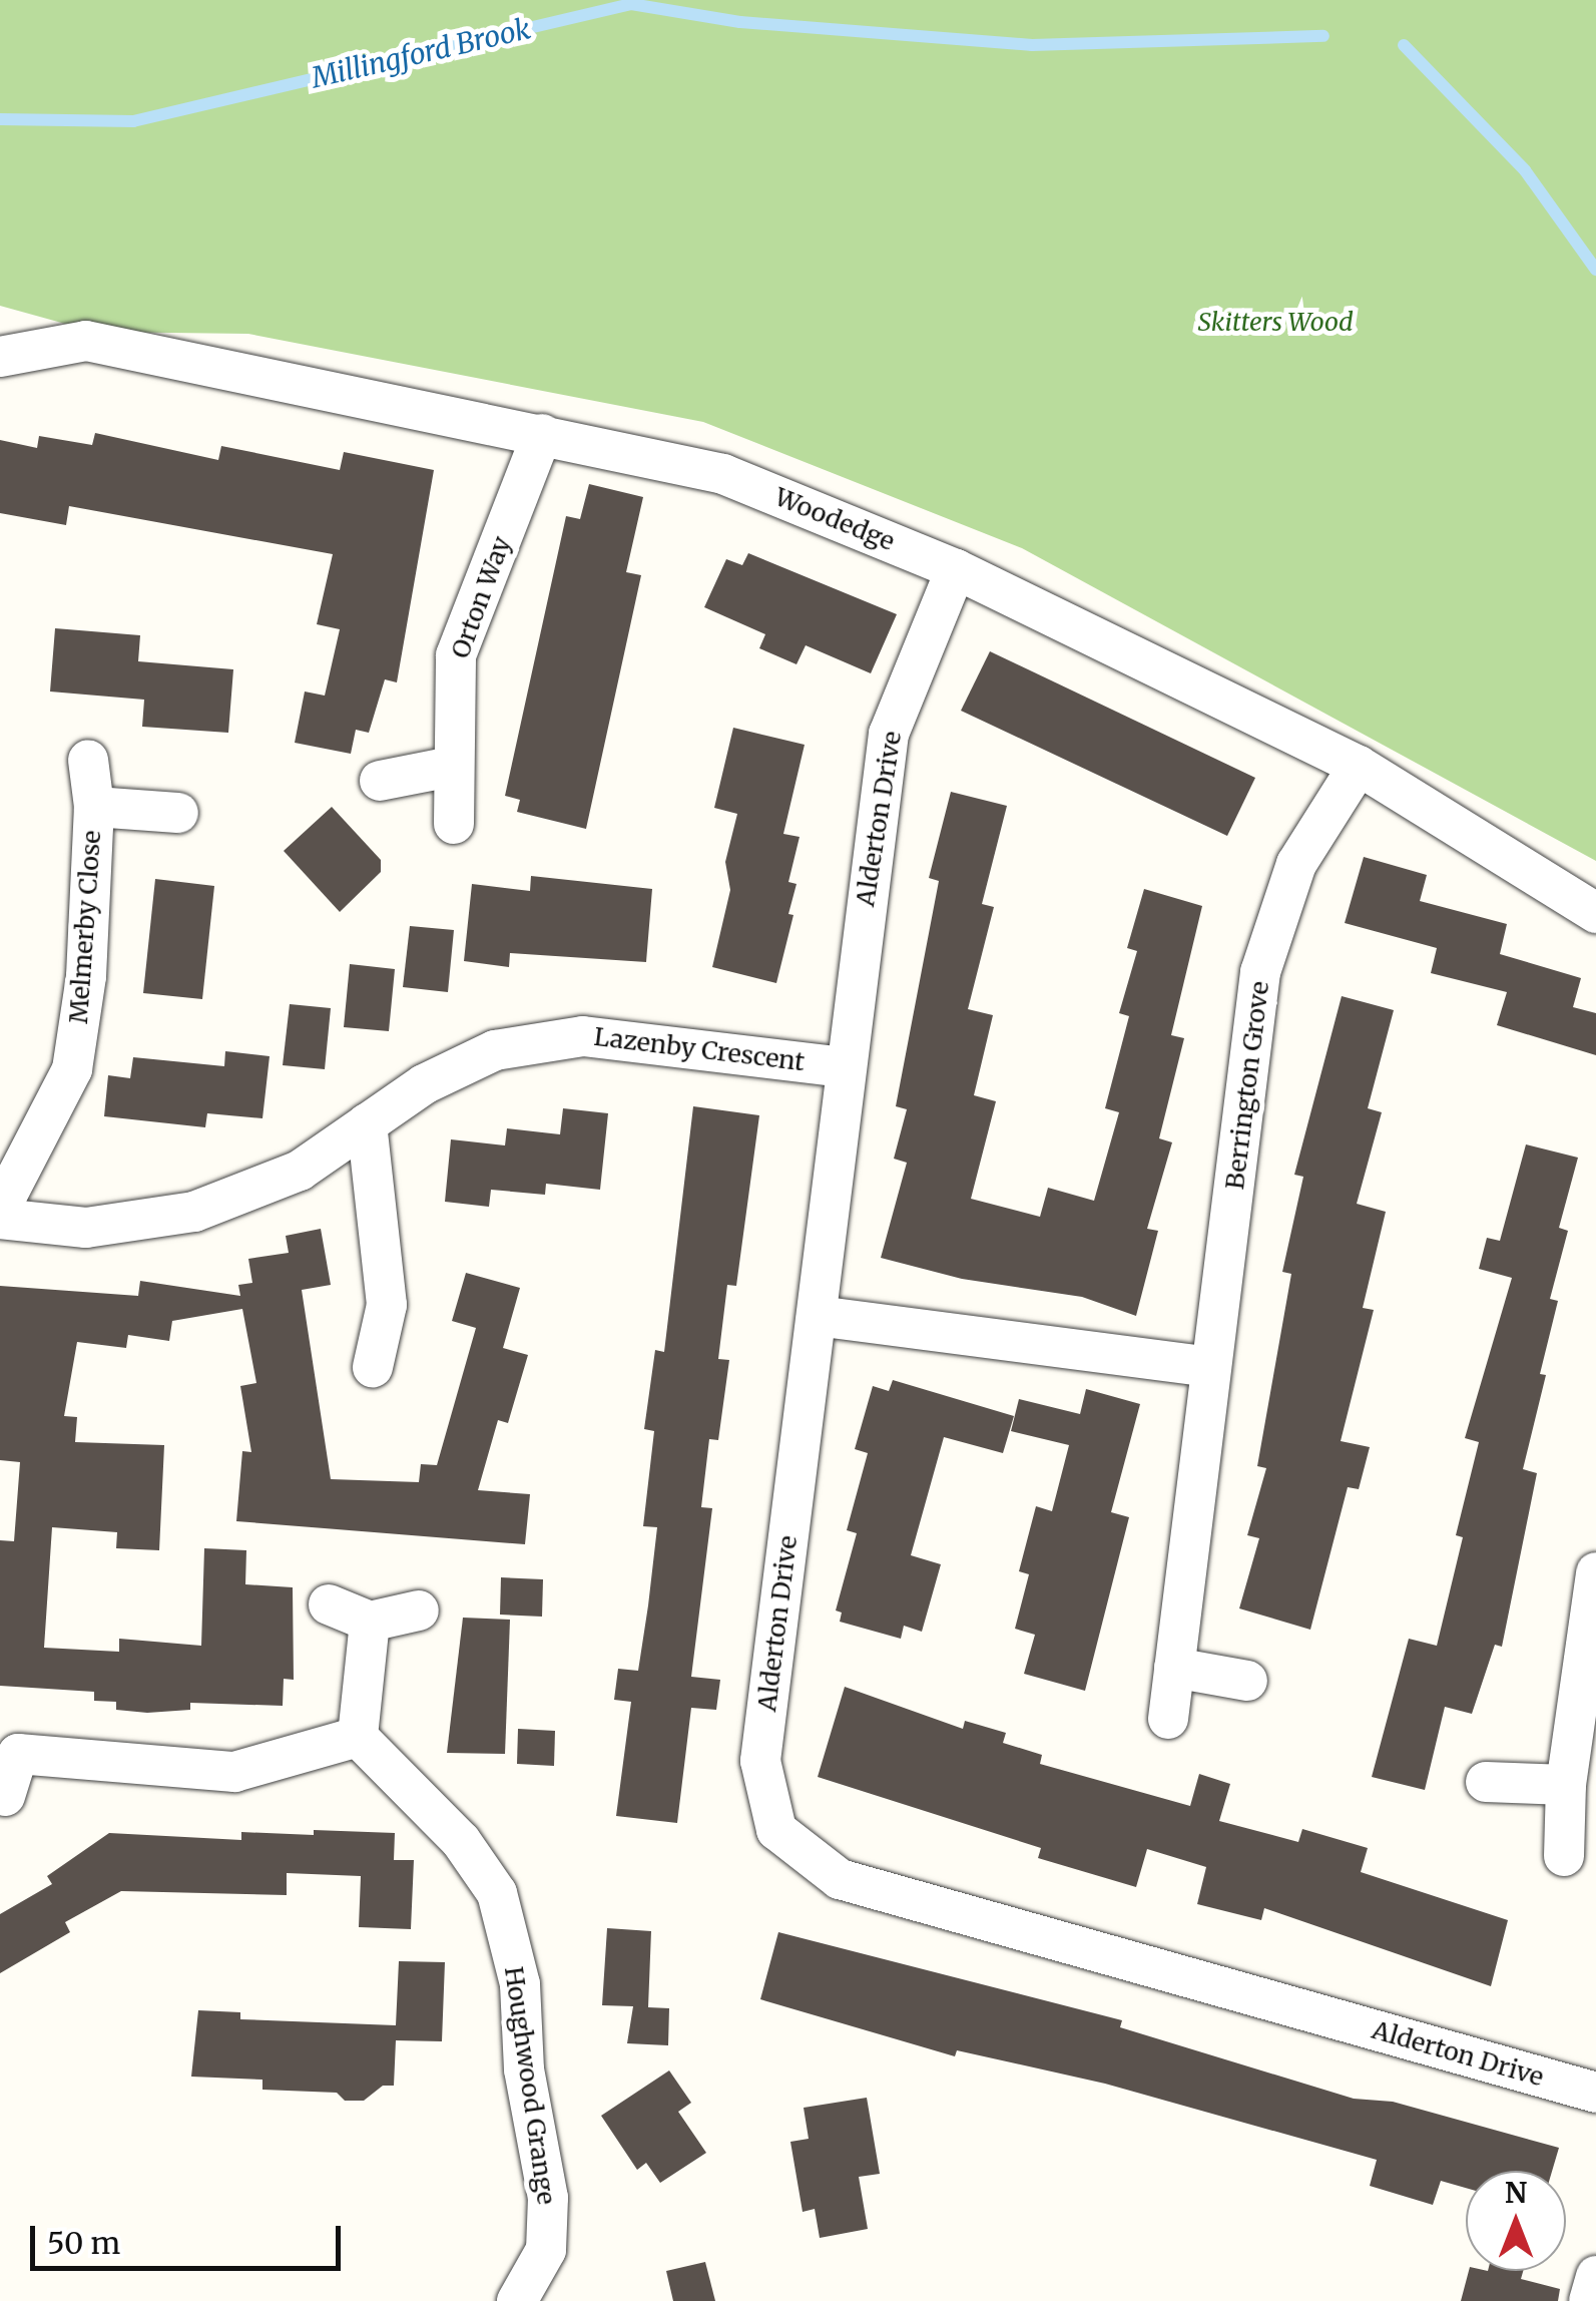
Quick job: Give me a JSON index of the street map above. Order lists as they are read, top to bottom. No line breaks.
{"streets":{"street":["Woodedge","Orton Way","Alderton Drive","Melmerby Close","Lazenby Crescent","Berrington Grove","Houghwood Grange"]},"crossings":[["Woodedge","Orton Way"],["Woodedge","Alderton Drive"],["Woodedge","Berrington Grove"],["Alderton Drive","Lazenby Crescent"]],"water":["Millingford Brook"],"parks":["Skitters Wood"],"scale_bar":"50 m","north":"top"}
